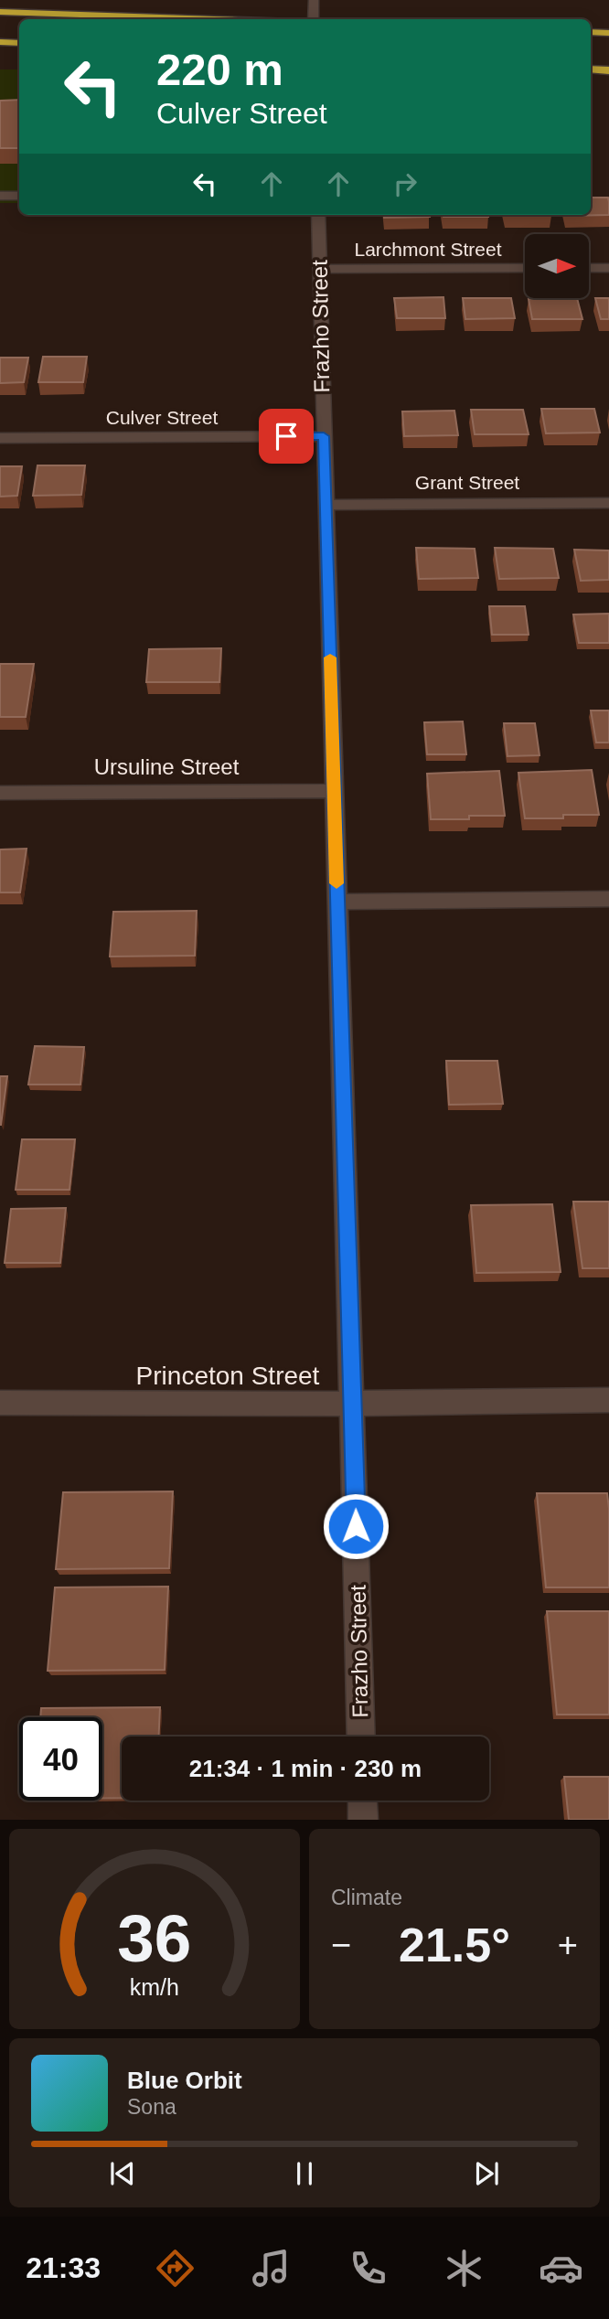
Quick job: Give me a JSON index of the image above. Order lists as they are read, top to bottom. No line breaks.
{"streets":{"street":["Larchmont Street","Frazho Street","Culver Street","Grant Street","Ursuline Street","Princeton Street"]},"crossings":[["Larchmont Street","Frazho Street"],["Frazho Street","Culver Street"],["Frazho Street","Grant Street"],["Frazho Street","Ursuline Street"],["Frazho Street","Princeton Street"]],"north":"right","page":{"turn":["220 m","Culver Street"],"limit":"40","trip":"21:34 · 1 min · 230 m","tile":"Climate","heat":["−","21.5°","+"],"song":["Blue Orbit","Sona"],"tabs":"21:33","gauge":["36","km/h"]}}
